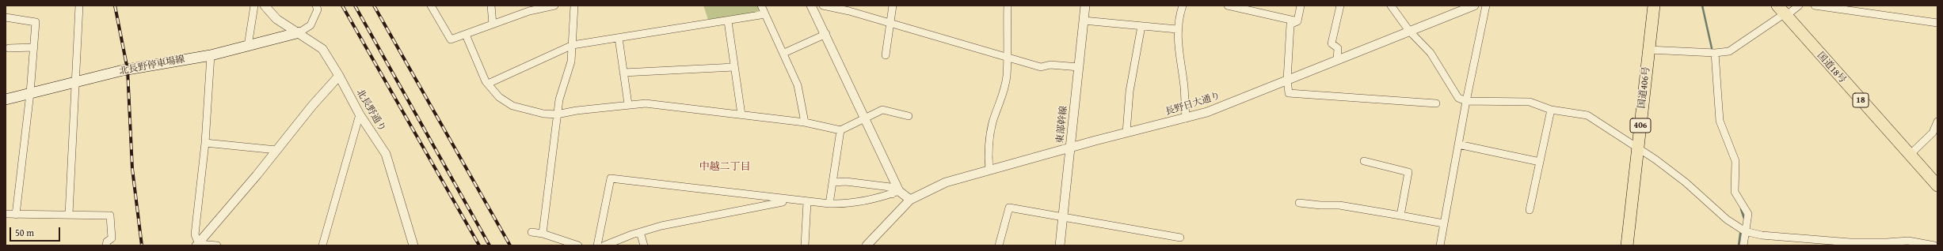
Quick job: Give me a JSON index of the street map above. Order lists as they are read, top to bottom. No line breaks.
{"streets":{"highway":["国道18号","国道406号","18","406"],"main road":["北長野停車場線"],"street":["長野日大通り","北長野通り","東部幹線"]},"crossings":[["北長野停車場線","北長野通り"],["長野日大通り","東部幹線"]],"districts":["中越二丁目"],"scale_bar":"50 m"}
